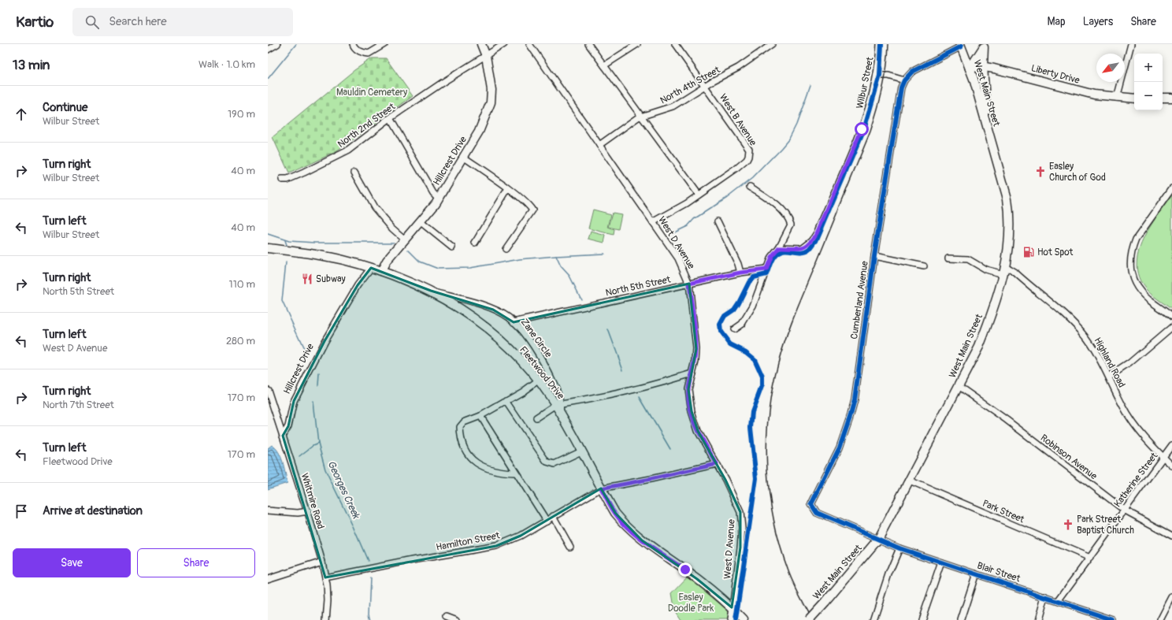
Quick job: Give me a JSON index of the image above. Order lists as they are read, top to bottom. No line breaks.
{"streets":{"street":["Liberty Drive","Wilbur Street","North 4th Street","West Main Street","West B Avenue","North 2nd Street","Hillcrest Drive","West D Avenue","North 5th Street","Cumberland Avenue","Zane Circle","Highland Road","Fleetwood Drive","Robinson Avenue","Katherine Street","Whitmire Road","Park Street","Hamilton Street","Blair Street"]},"crossings":[["Liberty Drive","West Main Street"],["Wilbur Street","Cumberland Avenue"],["North 4th Street","West B Avenue"],["North 4th Street","West D Avenue"],["West Main Street","Cumberland Avenue"],["West Main Street","Highland Road"],["West Main Street","Robinson Avenue"],["West Main Street","Park Street"],["West Main Street","Blair Street"],["West B Avenue","West D Avenue"],["North 2nd Street","Hillcrest Drive"],["Hillcrest Drive","Fleetwood Drive"],["Hillcrest Drive","Whitmire Road"],["West D Avenue","North 5th Street"],["West D Avenue","Fleetwood Drive"],["West D Avenue","Hamilton Street"],["North 5th Street","Zane Circle"],["Cumberland Avenue","Blair Street"],["Zane Circle","Fleetwood Drive"],["Highland Road","Katherine Street"],["Fleetwood Drive","Hamilton Street"],["Robinson Avenue","Katherine Street"],["Katherine Street","Park Street"],["Katherine Street","Blair Street"],["Whitmire Road","Hamilton Street"]],"water":["Georges Creek"],"parks":["Mauldin Cemetery","Easley Doodle Park"],"places":{"church":["Easley Church of God","Park Street Baptist Church"],"fuel station":["Hot Spot"],"restaurant":["Subway"]},"north":"bottom left","page":{"header":"Kartio","search":"Search here","nav":["Map","Layers","Share"],"heading":["13 min","Walk · 1.0 km"],"map_buttons":["+","−"],"list":[["Continue","Wilbur Street","190 m"],["Turn right","Wilbur Street","40 m"],["Turn left","Wilbur Street","40 m"],["Turn right","North 5th Street","110 m"],["Turn left","West D Avenue","280 m"],["Turn right","North 7th Street","170 m"],["Turn left","Fleetwood Drive","170 m"],"Arrive at destination"],"buttons":["Save","Share"]}}
